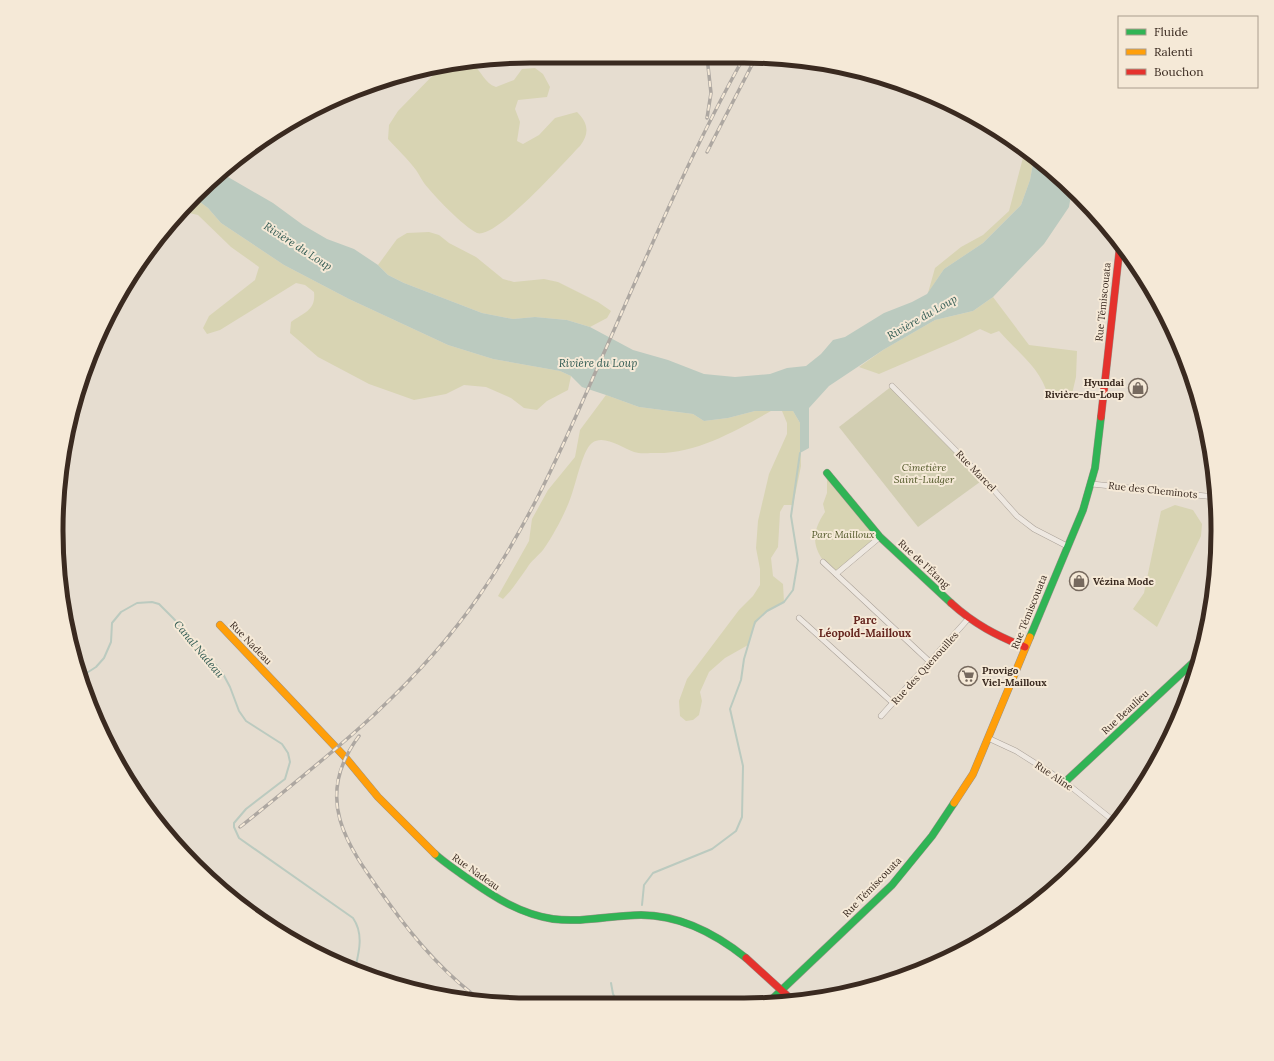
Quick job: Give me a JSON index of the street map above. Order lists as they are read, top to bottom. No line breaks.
{"streets":{"street":["Rue Témiscouata","Rue Marcel","Rue des Cheminots","Rue de l'Étang","Rue Nadeau","Rue des Quenouilles","Rue Beaulieu","Rue Aline"]},"crossings":[["Rue Témiscouata","Rue Marcel"],["Rue Témiscouata","Rue des Cheminots"],["Rue Témiscouata","Rue de l'Étang"],["Rue Témiscouata","Rue Nadeau"],["Rue Témiscouata","Rue Aline"],["Rue de l'Étang","Rue des Quenouilles"],["Rue Beaulieu","Rue Aline"]],"districts":["Parc Léopold-Mailloux"],"water":["Rivière du Loup","Canal Nadeau"],"parks":["Cimetière Saint-Ludger","Parc Mailloux"],"places":{"shop":["Hyundai Rivière-du-Loup","Vézina Mode"],"supermarket":["Provigo Viel-Mailloux"]},"legend":["Fluide","Ralenti","Bouchon"]}
